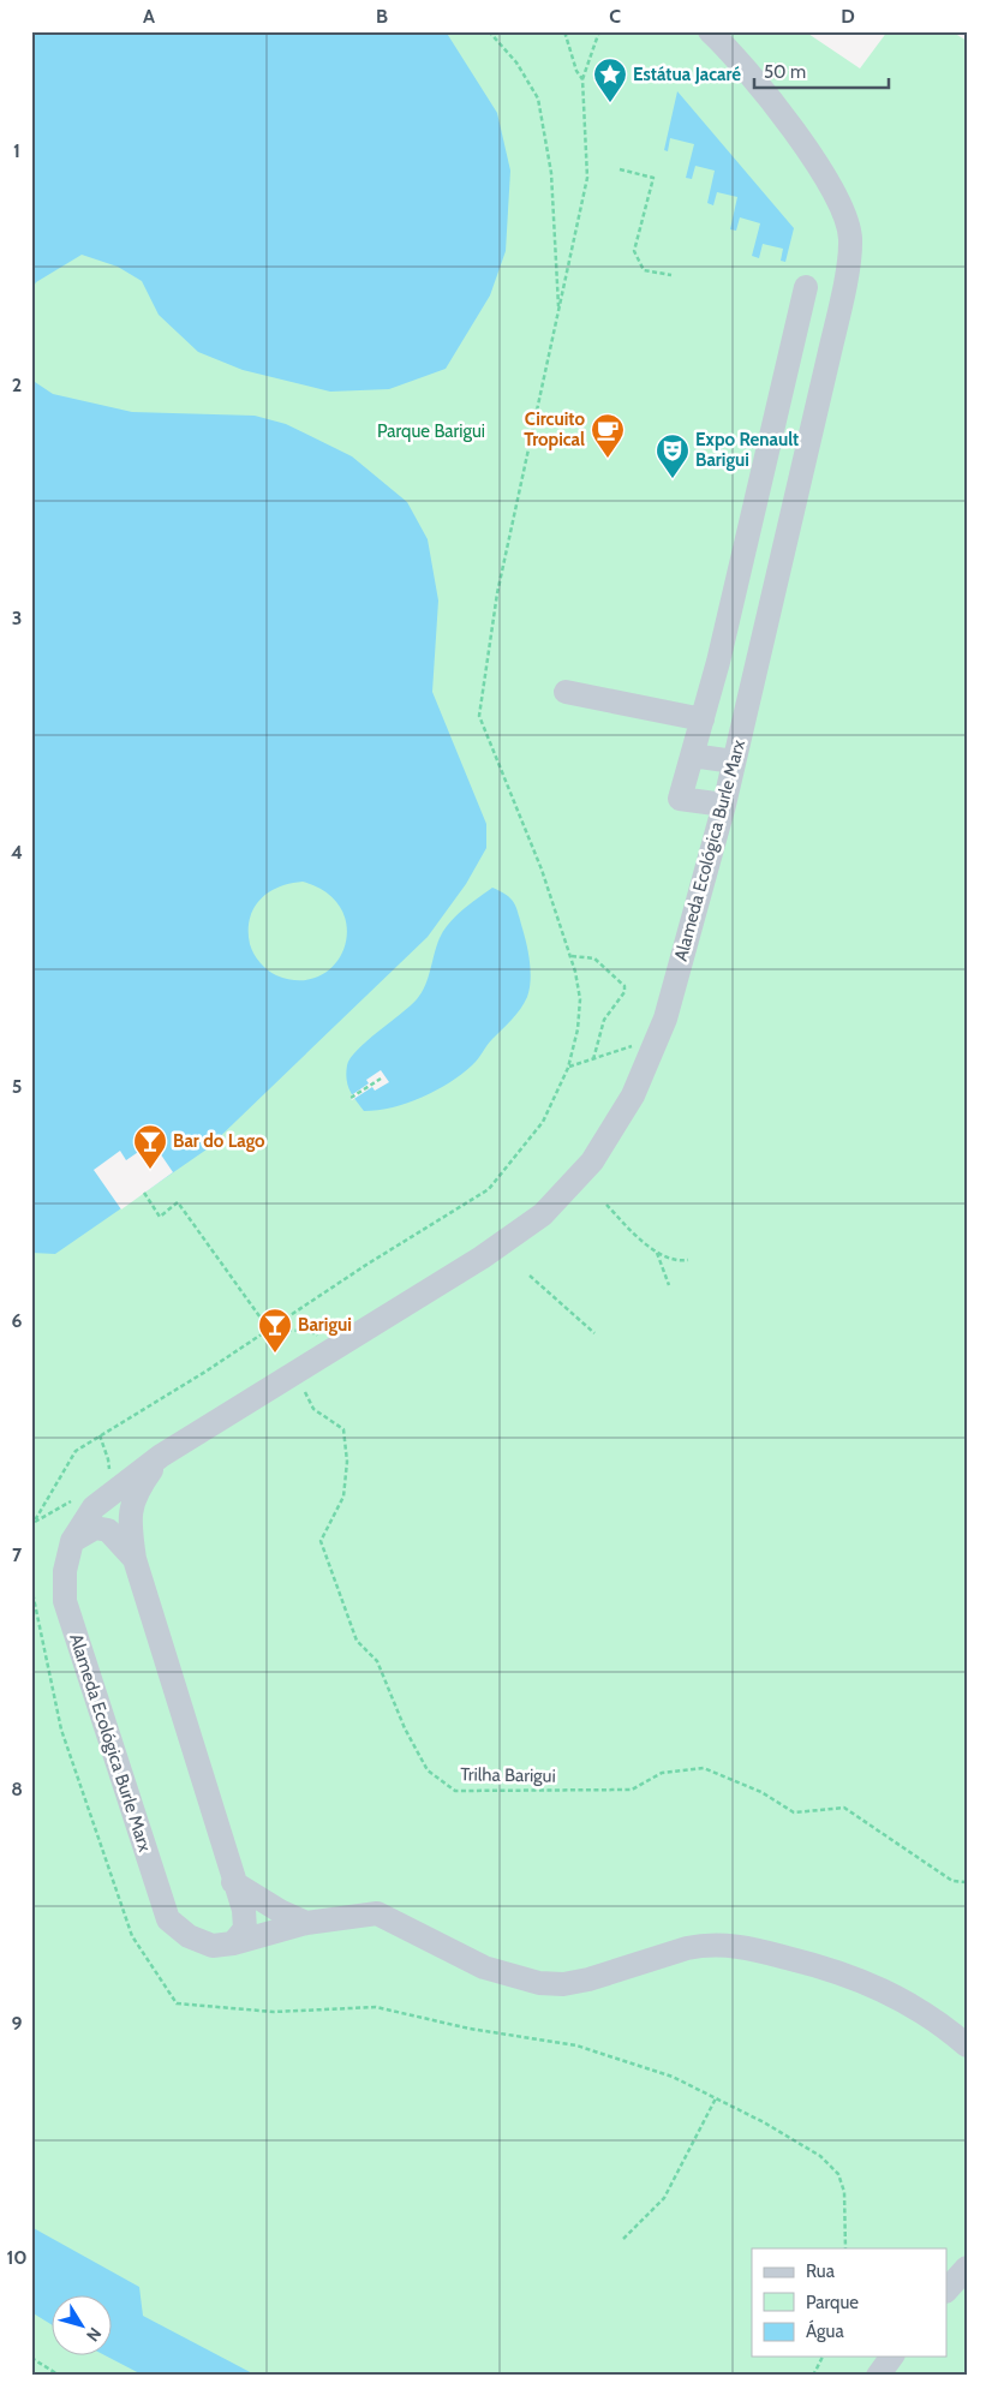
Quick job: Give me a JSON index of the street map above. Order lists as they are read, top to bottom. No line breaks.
{"streets":{"lane":["Alameda Ecológica Burle Marx"],"path":["Trilha Barigui"]},"crossings":[["Alameda Ecológica Burle Marx","Trilha Barigui"]],"parks":["Parque Barigui"],"places":{"place":["Estátua Jacaré"],"cafe":["Circuito Tropical"],"theatre":["Expo Renault Barigui"],"bar":["Bar do Lago","Barigui"]},"legend":["Rua","Parque","Água"],"scale_bar":"50 m","north":"bottom right","grid":{"columns":["A","B","C","D"],"rows":["1","2","3","4","5","6","7","8","9","10"]}}
